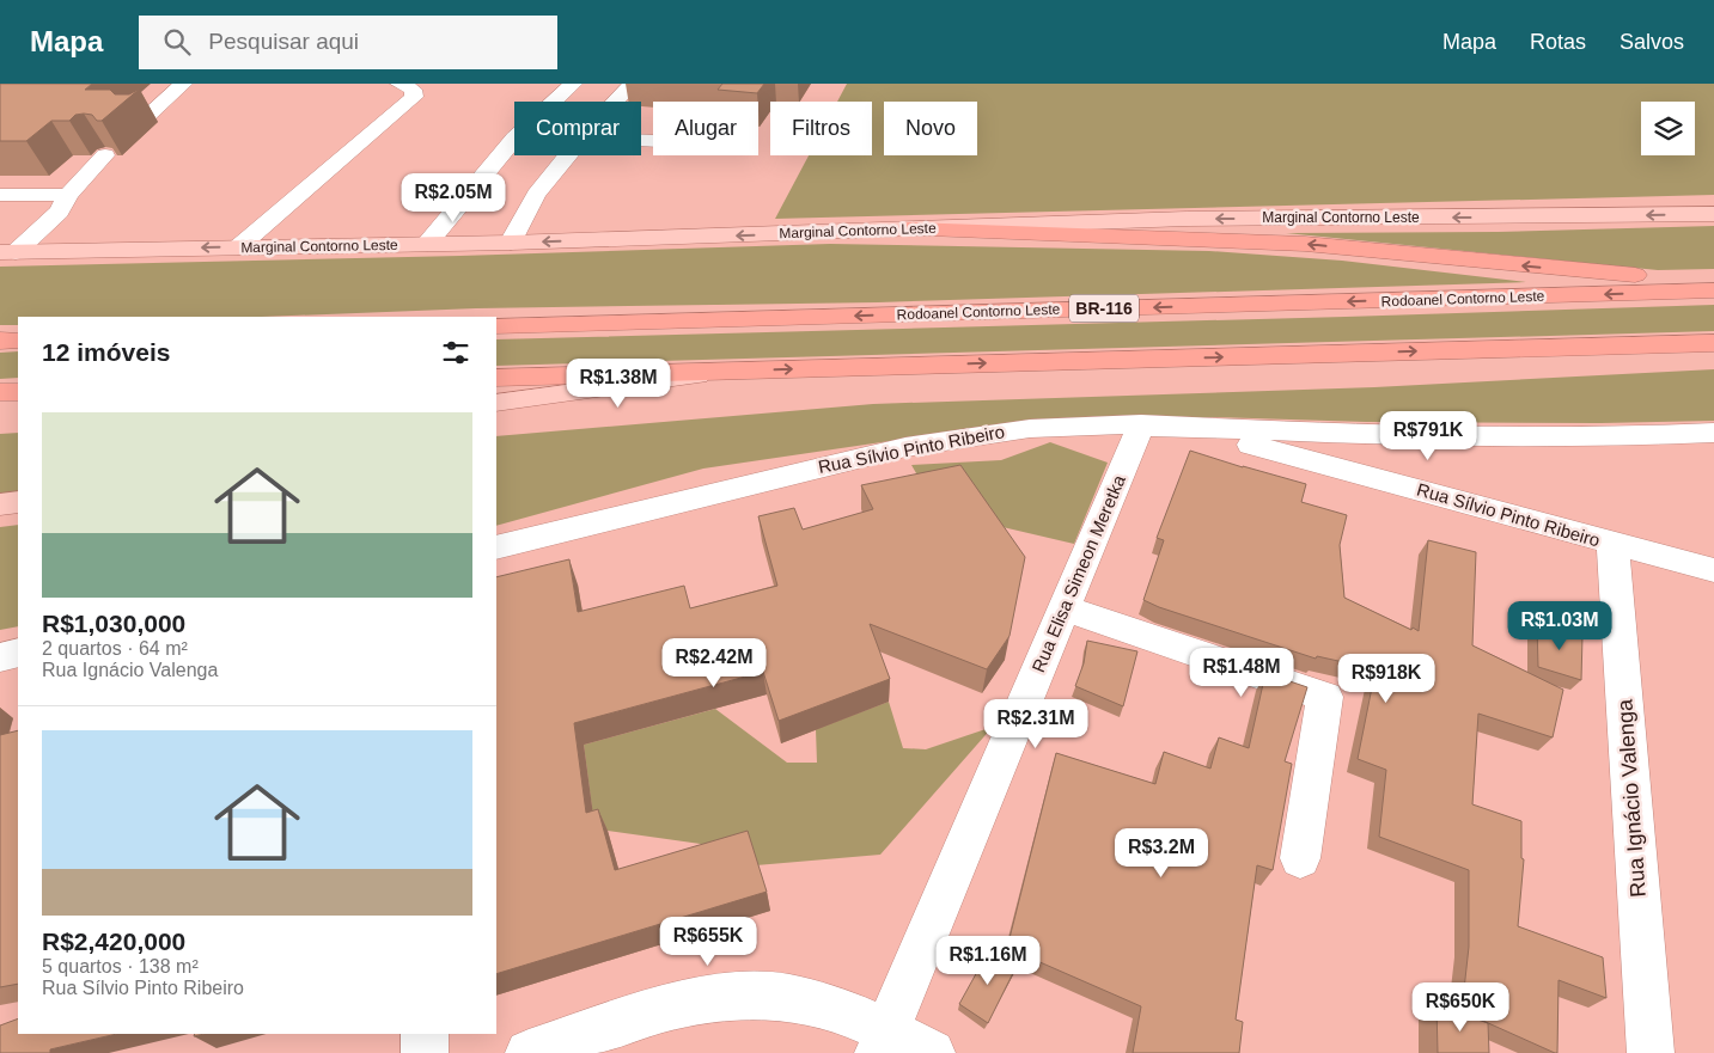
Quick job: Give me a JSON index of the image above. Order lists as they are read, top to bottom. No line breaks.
{"streets":{"highway":["Rodoanel Contorno Leste","BR-116"],"main road":["Marginal Contorno Leste"],"street":["Rua Sílvio Pinto Ribeiro","Rua Elisa Simeon Meretka","Rua Ignácio Valenga"]},"crossings":[["Rua Sílvio Pinto Ribeiro","Rua Elisa Simeon Meretka"],["Rua Sílvio Pinto Ribeiro","Rua Ignácio Valenga"]],"one_way":["Marginal Contorno Leste"],"page":{"header":"Mapa","search":"Pesquisar aqui","nav":["Mapa","Rotas","Salvos"],"chip":["Comprar","Alugar","Filtros","Novo"],"price":["R$2.05M","R$1.38M","R$791K","R$1.03M","R$2.42M","R$1.48M","R$918K","R$2.31M","R$3.2M","R$655K","R$1.16M","R$650K"],"heading":"12 imóveis","list":[{"name":"R$1,030,000","note":"2 quartos · 64 m² · Rua Ignácio Valenga"},{"name":"R$2,420,000","note":"5 quartos · 138 m² · Rua Sílvio Pinto Ribeiro"}]}}
